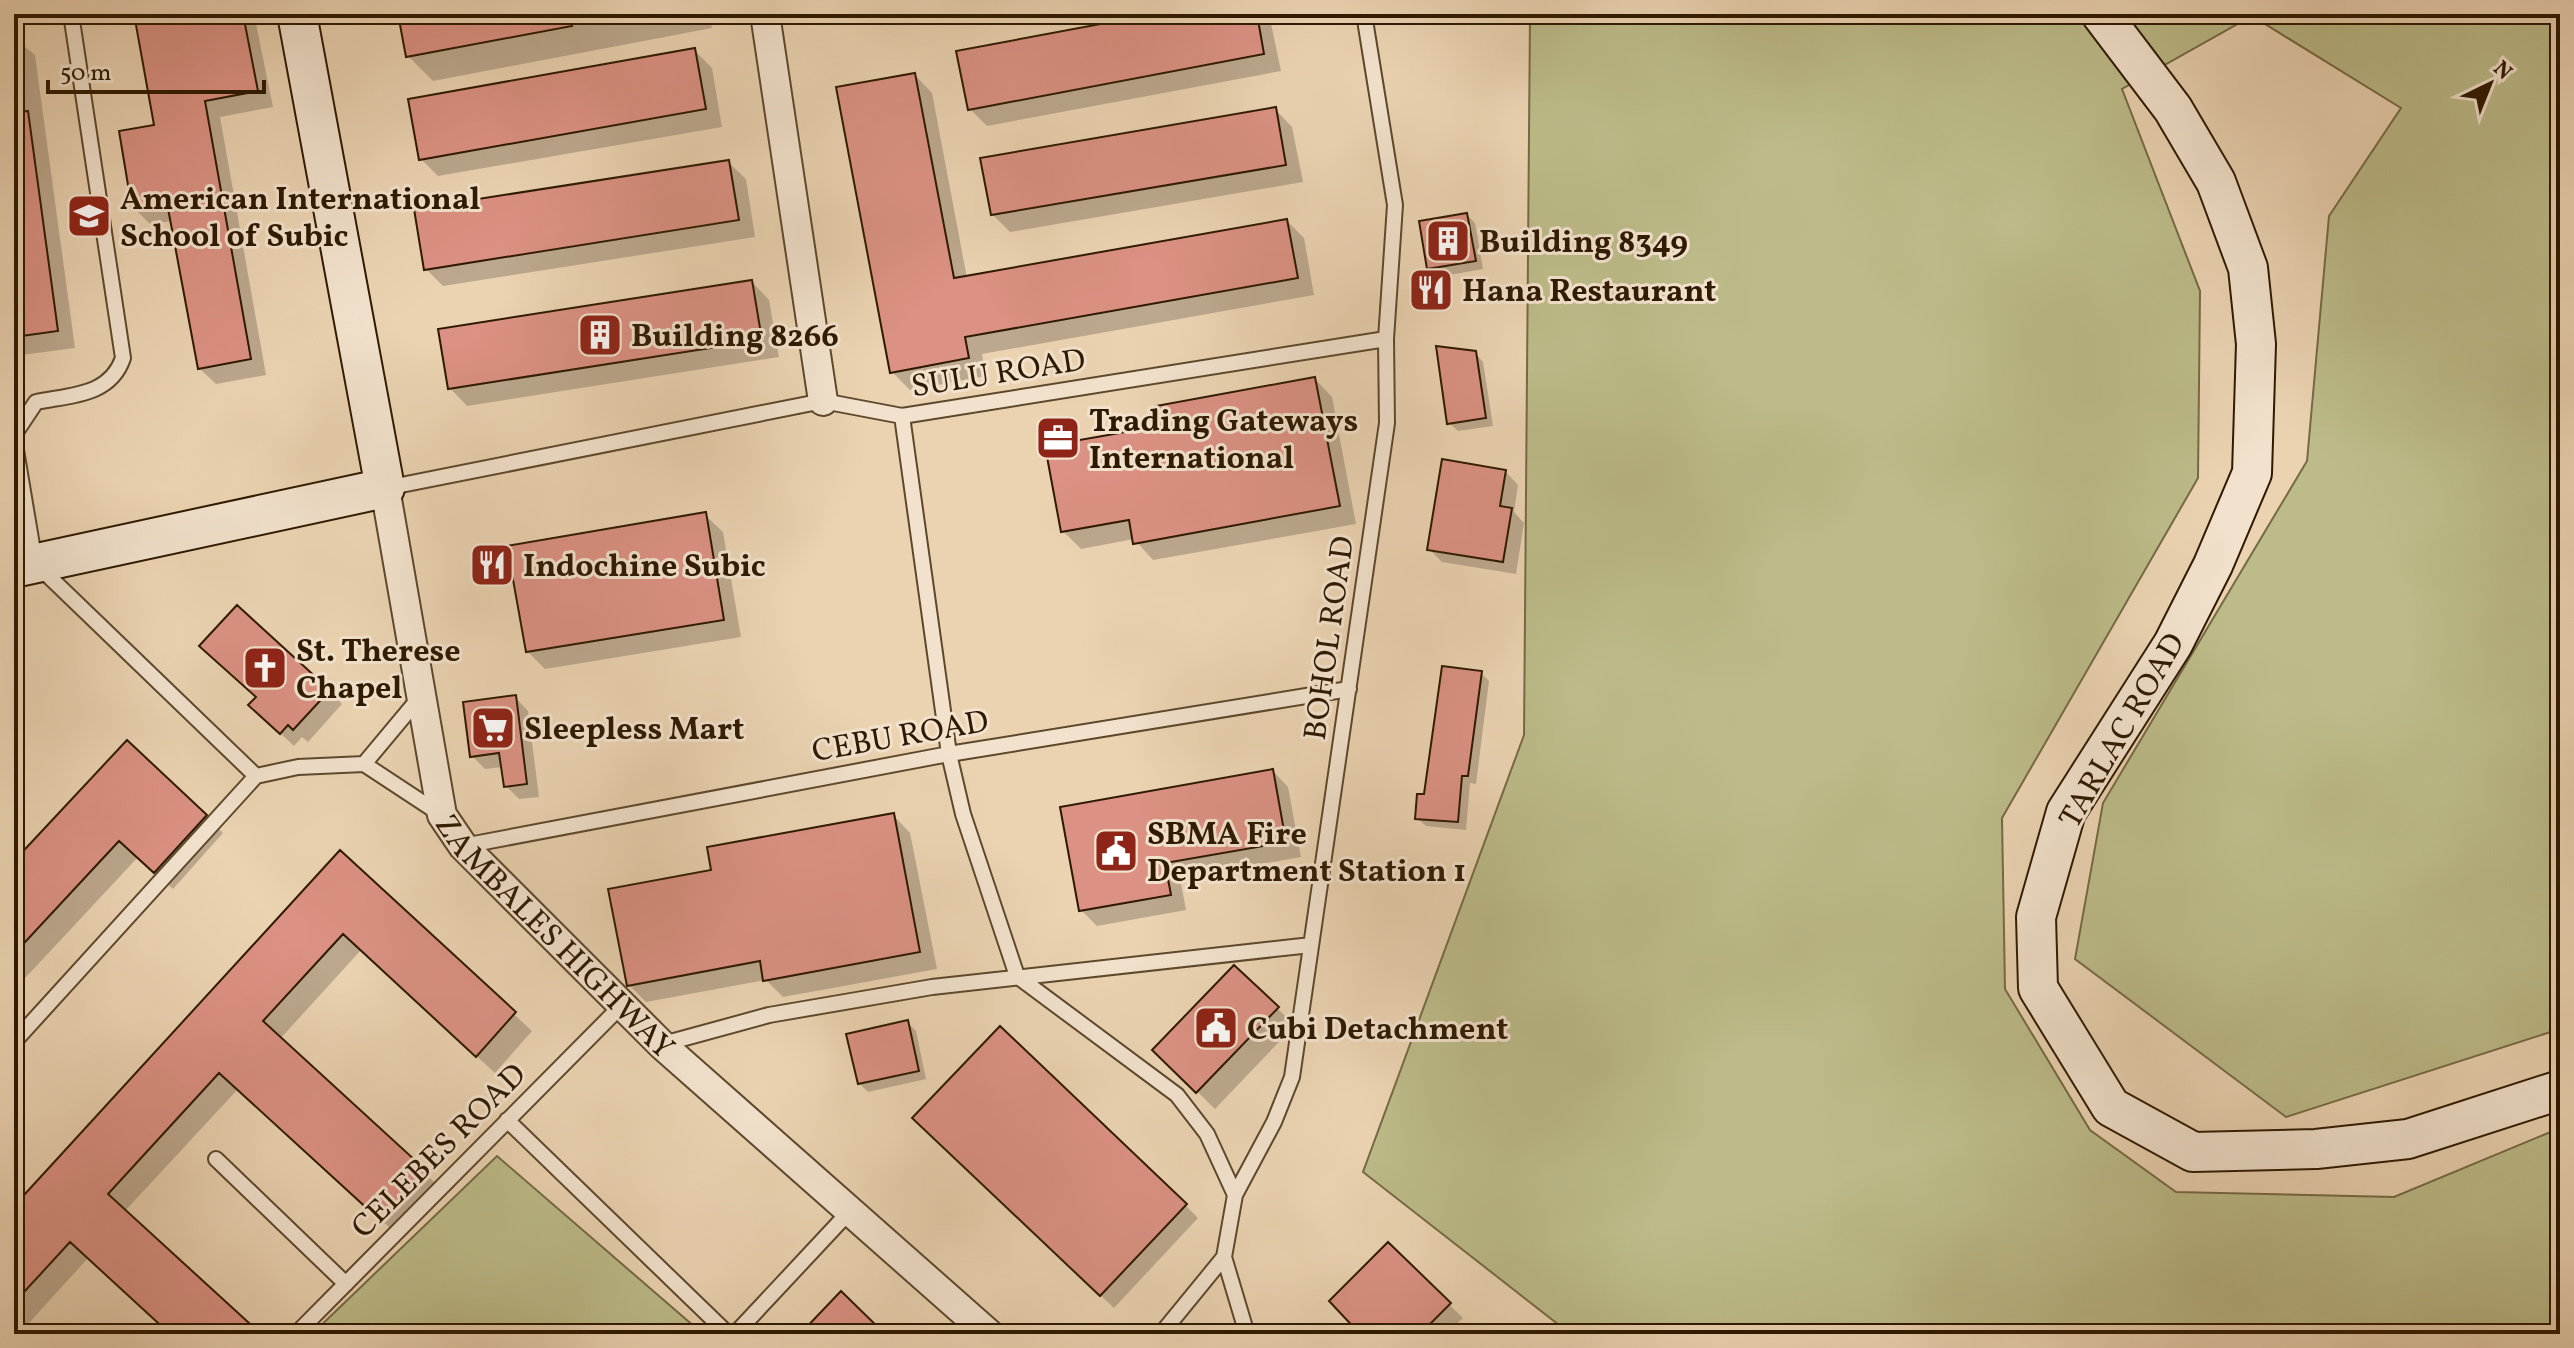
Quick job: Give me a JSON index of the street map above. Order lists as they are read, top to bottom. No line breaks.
{"streets":{"main road":["TARLAC ROAD"],"street":["ZAMBALES HIGHWAY"],"lane":["SULU ROAD","BOHOL ROAD","CEBU ROAD","CELEBES ROAD"]},"crossings":[["SULU ROAD","BOHOL ROAD"],["SULU ROAD","ZAMBALES HIGHWAY"],["BOHOL ROAD","CEBU ROAD"],["CEBU ROAD","ZAMBALES HIGHWAY"],["ZAMBALES HIGHWAY","CELEBES ROAD"]],"places":{"school or university":["American International School of Subic"],"building":["Building 8349","Building 8266"],"restaurant":["Hana Restaurant","Indochine Subic"],"office":["Trading Gateways International"],"church":["St. Therese Chapel"],"supermarket":["Sleepless Mart"],"public building":["SBMA Fire Department Station 1","Cubi Detachment"]},"scale_bar":"50 m","north":"top right"}
